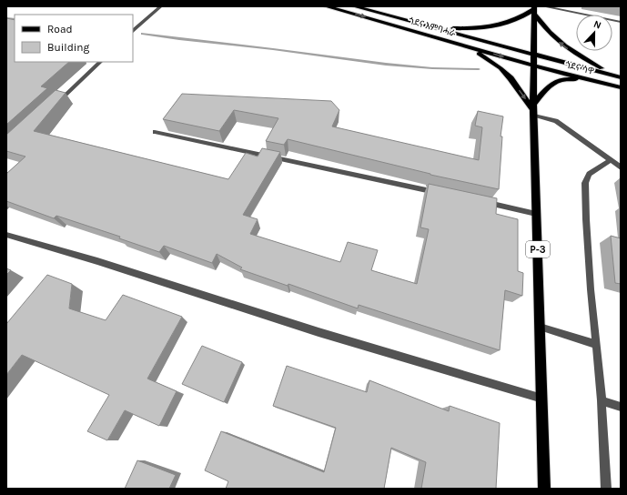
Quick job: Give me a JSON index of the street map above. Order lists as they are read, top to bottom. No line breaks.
{"streets":{"main road":["ጎደና እምባሓራ","ጎደና ሳዋ","P-3"]},"crossings":[["ጎደና እምባሓራ","ጎደና ሳዋ"],["ጎደና እምባሓራ","P-3"],["ጎደና ሳዋ","P-3"]],"legend":["Road","Building"],"north":"top"}
